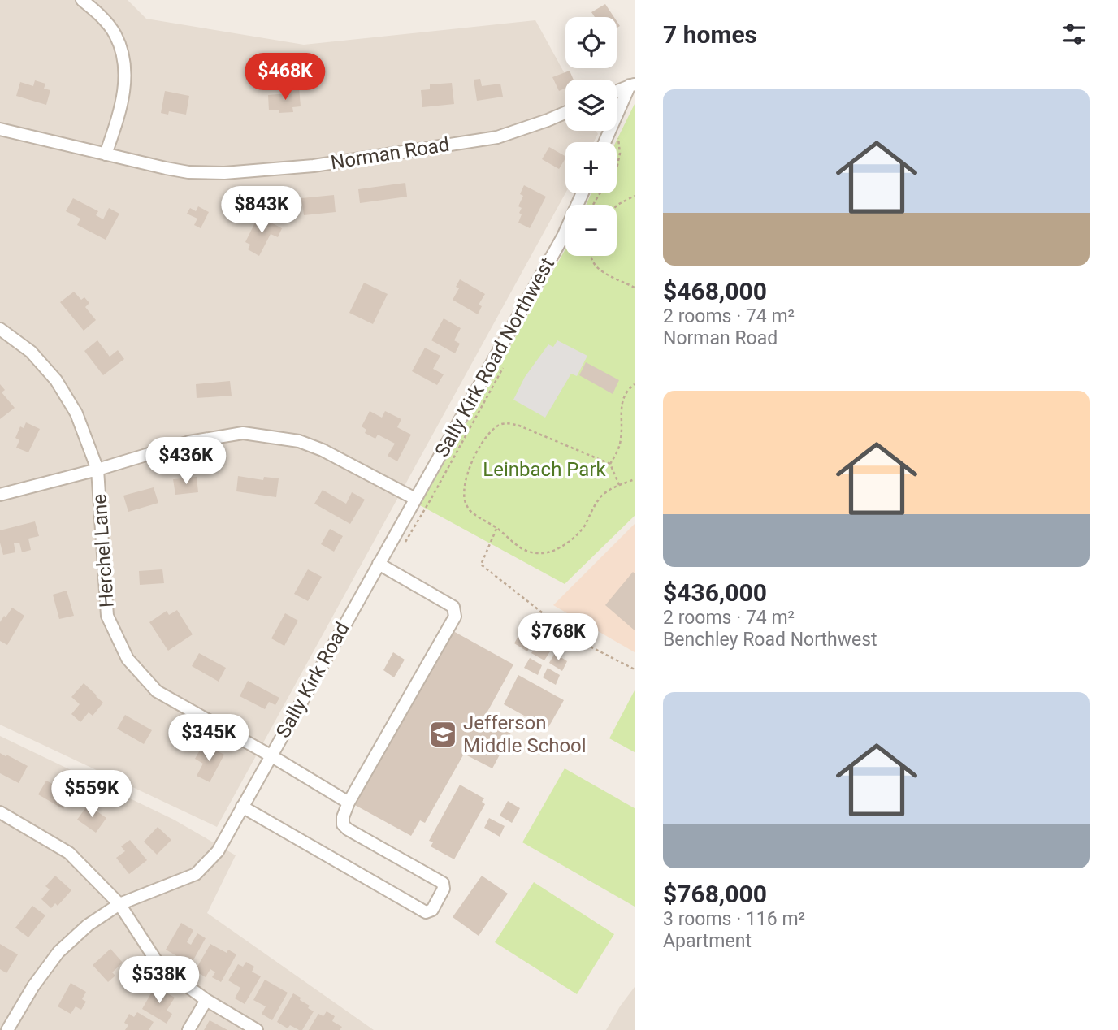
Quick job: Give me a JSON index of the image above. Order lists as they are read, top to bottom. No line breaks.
{"streets":{"street":["Norman Road","Sally Kirk Road Northwest","Herchel Lane","Sally Kirk Road"]},"crossings":[["Sally Kirk Road Northwest","Sally Kirk Road"],["Herchel Lane","Sally Kirk Road"]],"parks":["Leinbach Park"],"places":{"school or university":["Jefferson Middle School"]},"page":{"heading":"7 homes","map_buttons":["+","−"],"price":["$468K","$843K","$436K","$768K","$345K","$559K","$538K"],"list":[{"name":"$468,000","note":"2 rooms · 74 m² · Norman Road"},{"name":"$436,000","note":"2 rooms · 74 m² · Benchley Road Northwest"},{"name":"$768,000","note":"3 rooms · 116 m² · Apartment"}]}}
